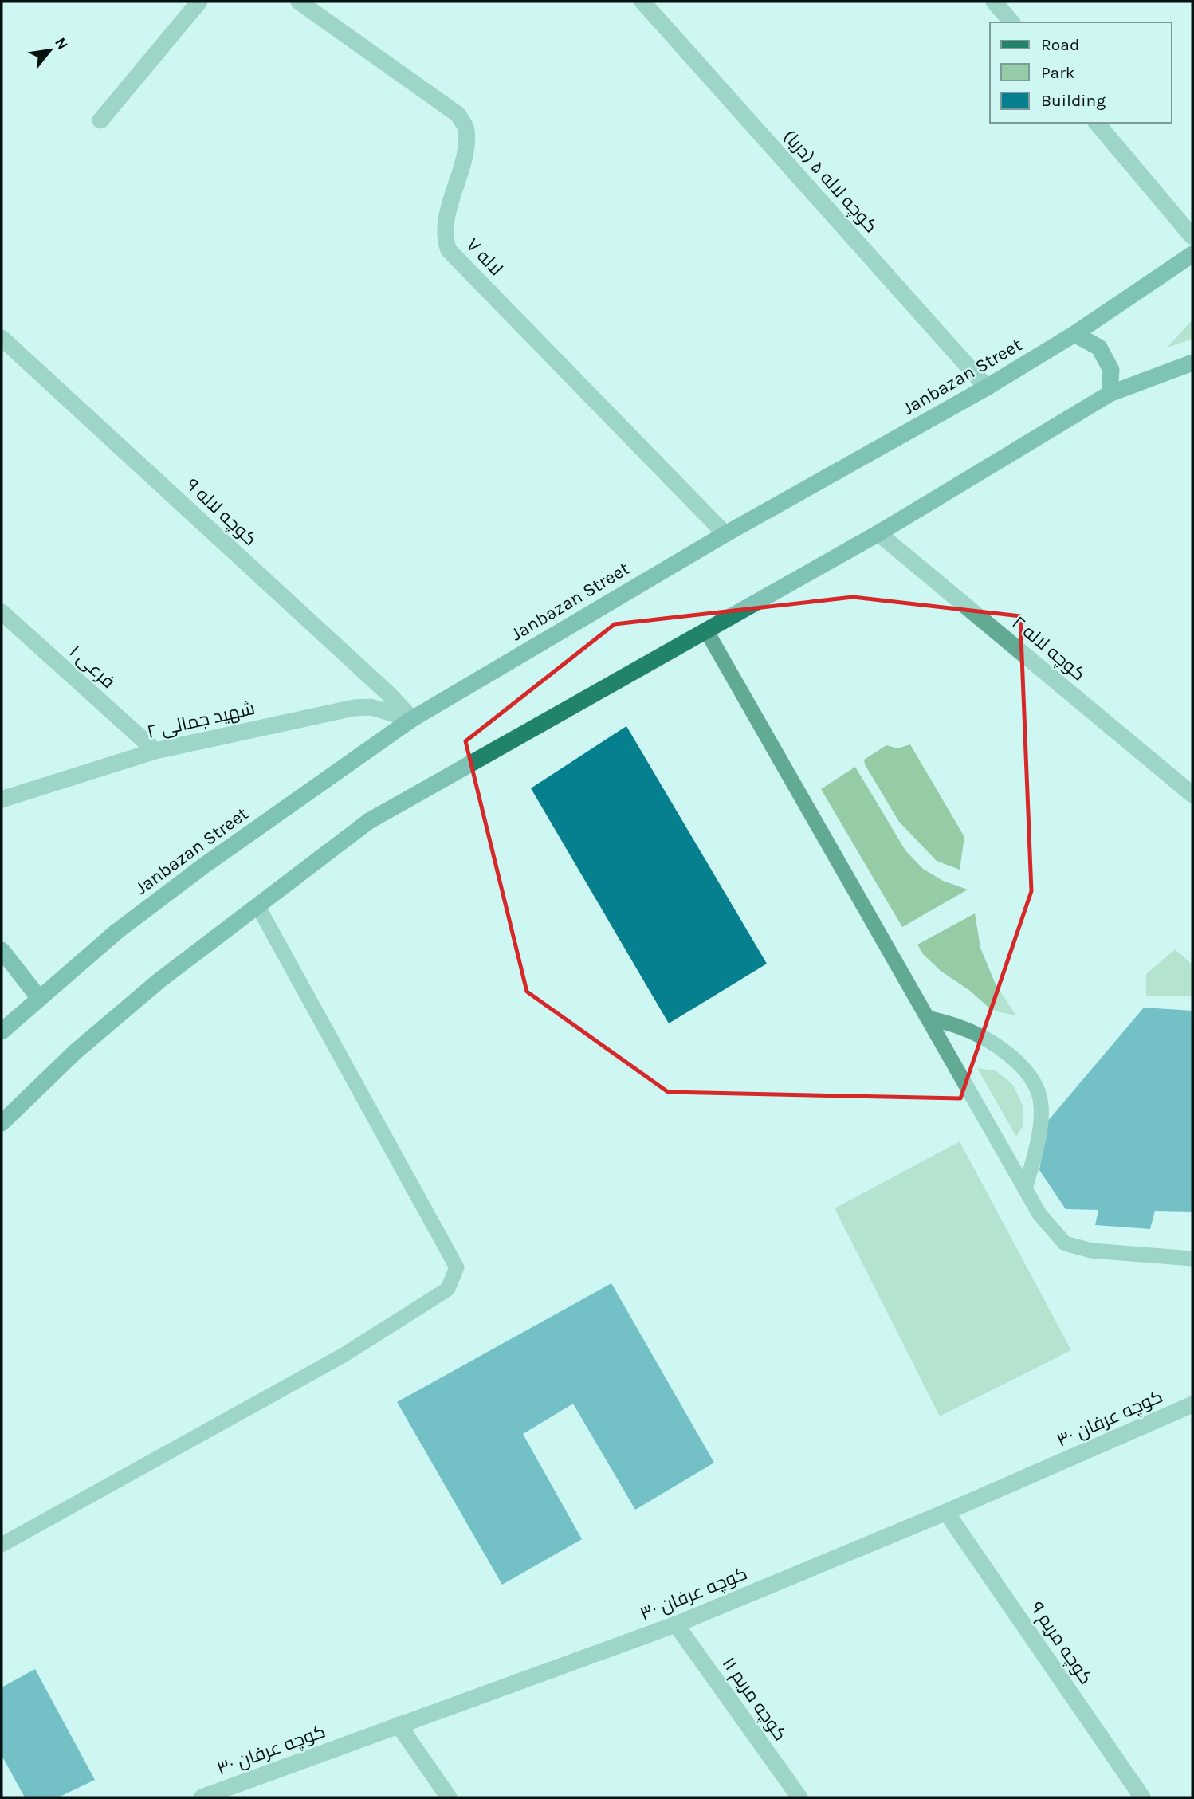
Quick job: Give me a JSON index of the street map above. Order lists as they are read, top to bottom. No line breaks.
{"streets":{"street":["کوچه لاله ۵ (دریا)","لاله ۷","Janbazan Street","کوچه لاله ۹","کوچه لاله ۲","فرعی ۱","شهید جمالی ۲","کوچه عرفان ۳۰","کوچه مریم ۹","کوچه مریم ۱۱"]},"crossings":[["کوچه لاله ۵ (دریا)","Janbazan Street"],["لاله ۷","Janbazan Street"],["Janbazan Street","کوچه لاله ۹"],["Janbazan Street","شهید جمالی ۲"],["کوچه لاله ۹","شهید جمالی ۲"],["فرعی ۱","شهید جمالی ۲"],["کوچه عرفان ۳۰","کوچه مریم ۹"],["کوچه عرفان ۳۰","کوچه مریم ۱۱"]],"legend":["Road","Park","Building"],"north":"top right"}
